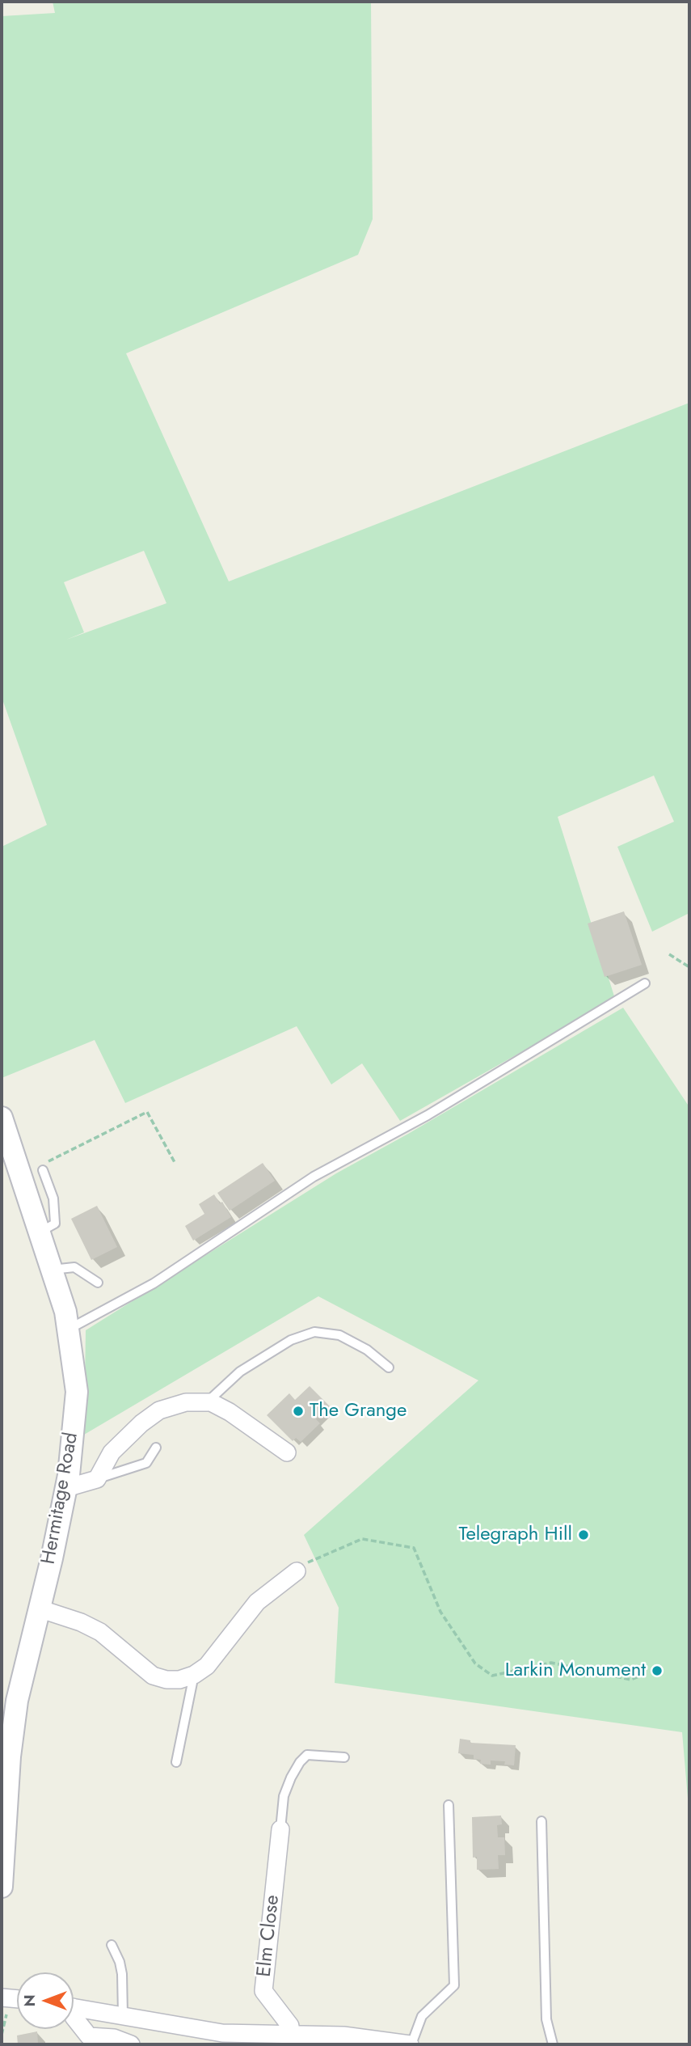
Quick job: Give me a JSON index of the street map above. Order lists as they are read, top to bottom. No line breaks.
{"streets":{"street":["Hermitage Road","Elm Close"]},"places":["The Grange","Telegraph Hill","Larkin Monument"],"north":"left"}
